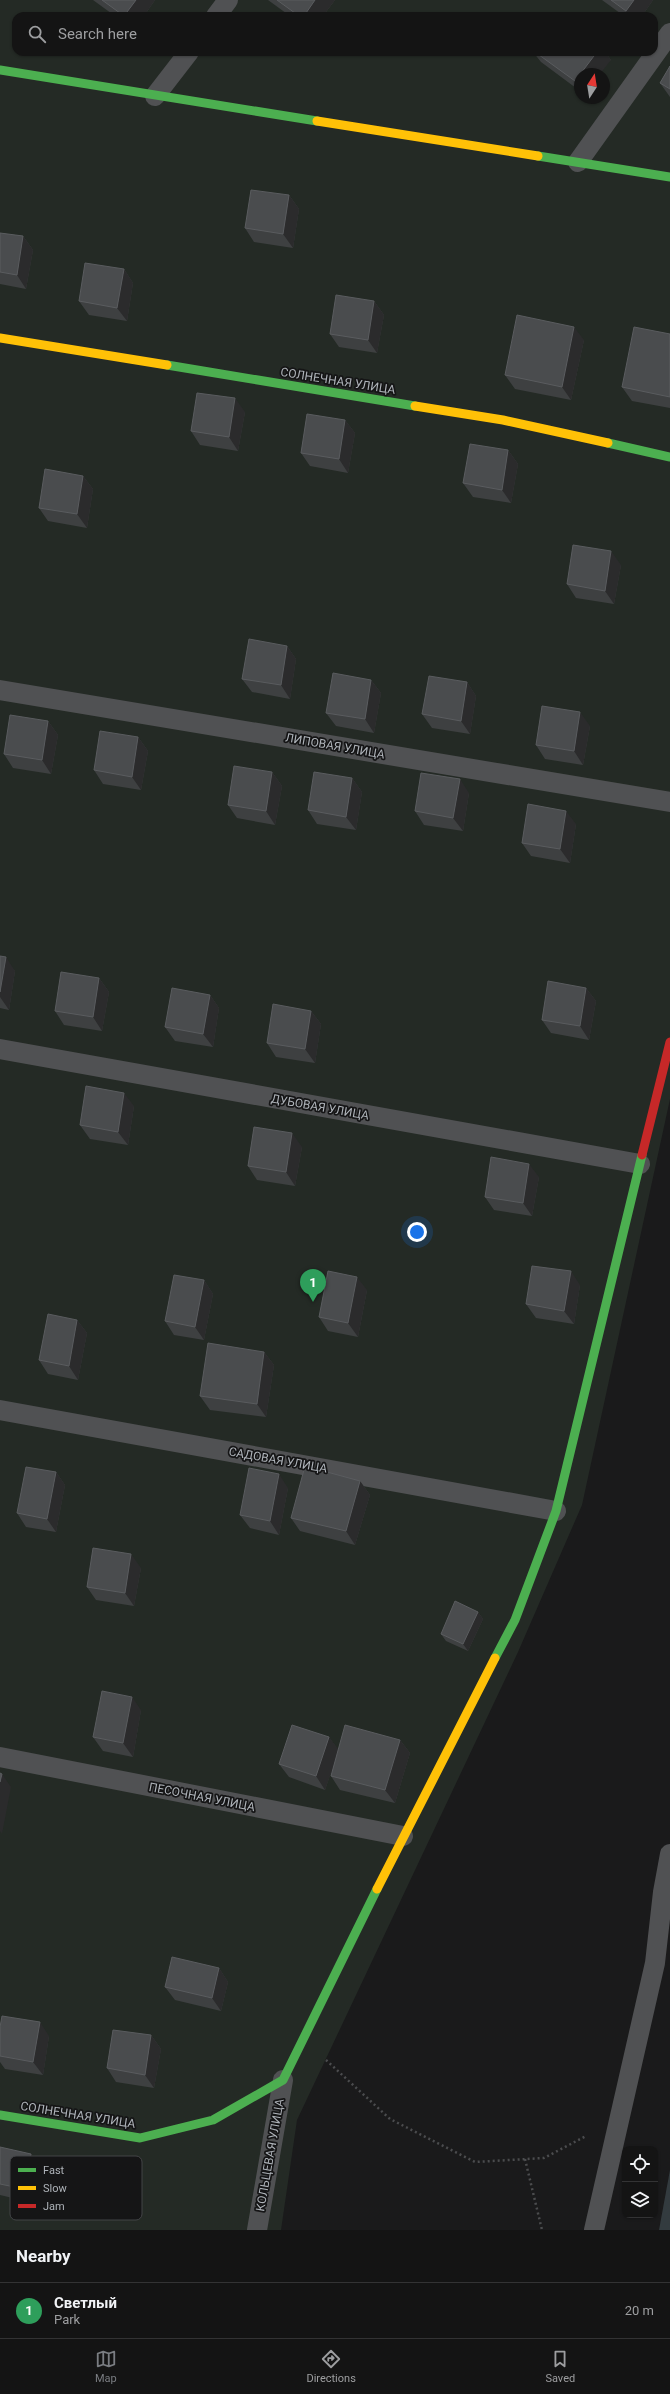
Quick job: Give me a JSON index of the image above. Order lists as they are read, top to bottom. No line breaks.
{"streets":{"street":["СОЛНЕЧНАЯ УЛИЦА"],"lane":["ЛИПОВАЯ УЛИЦА","ДУБОВАЯ УЛИЦА","САДОВАЯ УЛИЦА","ПЕСОЧНАЯ УЛИЦА","КОЛЬЦЕВАЯ УЛИЦА"]},"crossings":[["СОЛНЕЧНАЯ УЛИЦА","КОЛЬЦЕВАЯ УЛИЦА"]],"legend":["Fast","Slow","Jam"],"north":"top","page":{"search":"Search here","pins":"1","heading":"Nearby","list":[{"mark":"1","name":"Светлый","note":"Park","value":"20 m"}],"nav":["Map","Directions","Saved"]}}
